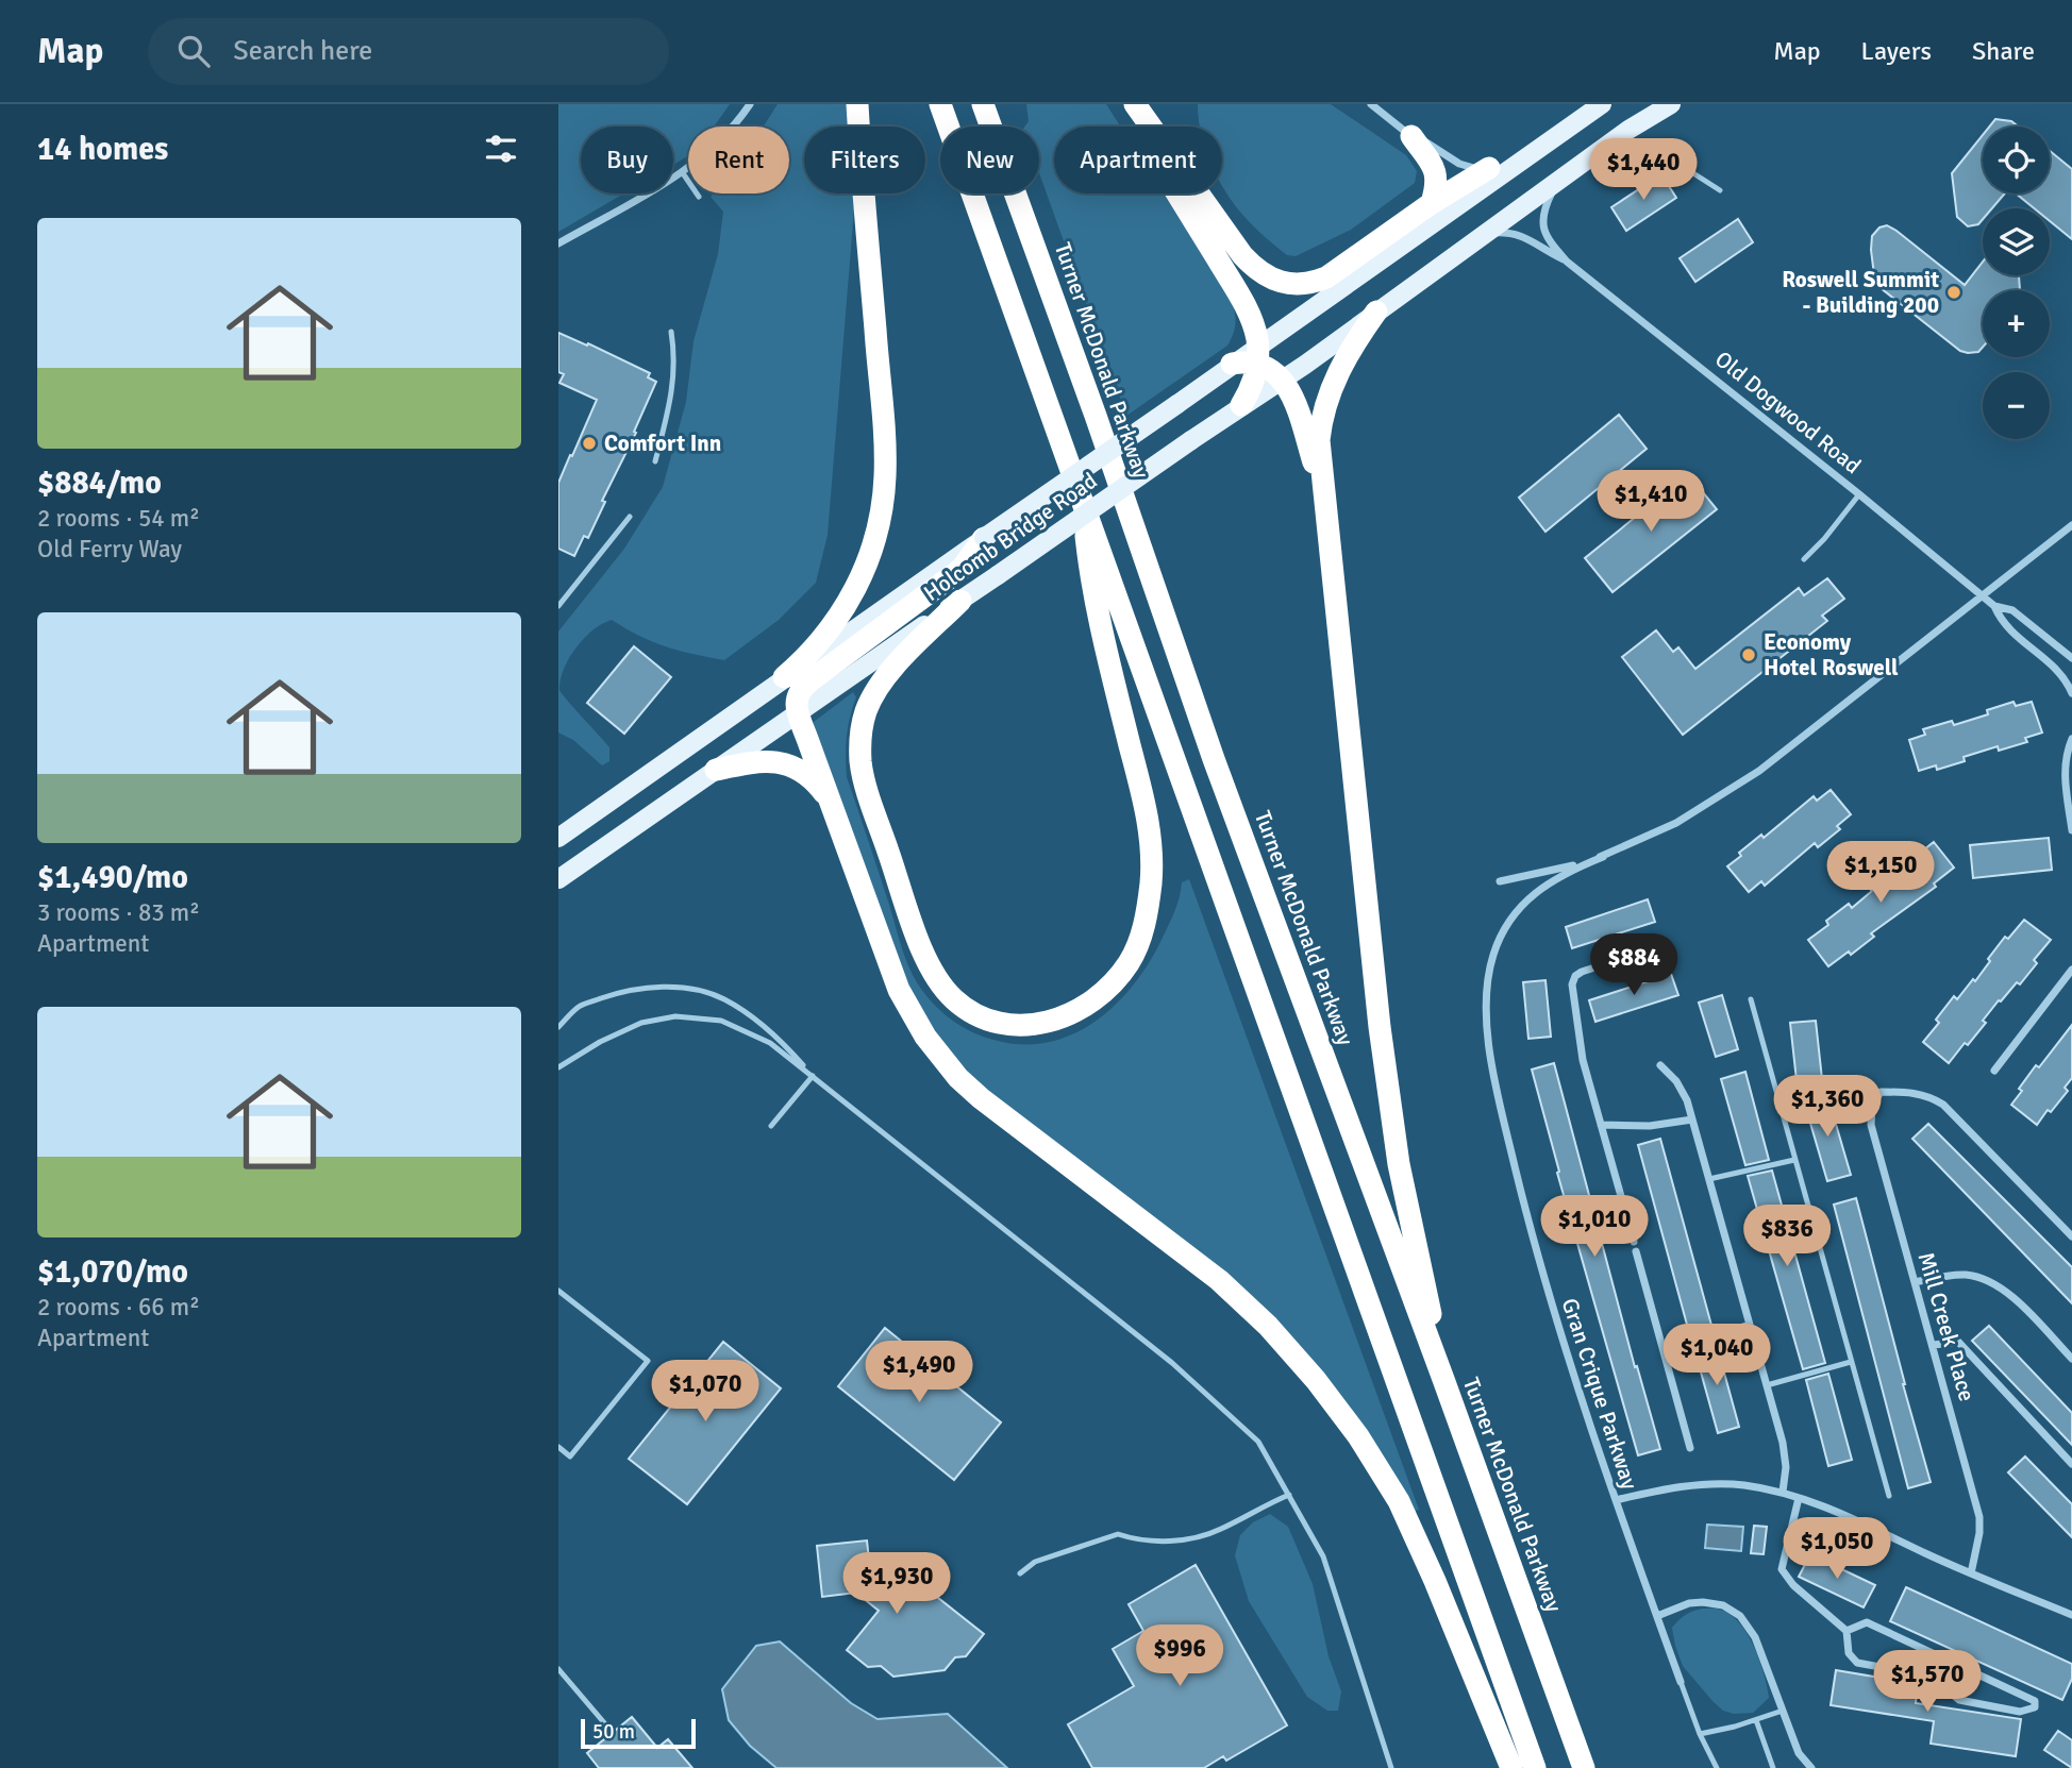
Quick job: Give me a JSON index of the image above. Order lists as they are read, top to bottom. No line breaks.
{"streets":{"highway":["Turner McDonald Parkway"],"main road":["Holcomb Bridge Road"],"street":["Old Dogwood Road","Mill Creek Place","Gran Crique Parkway"]},"crossings":[["Old Dogwood Road","Holcomb Bridge Road"]],"places":["Roswell Summit - Building 200","Comfort Inn","Economy Hotel Roswell"],"scale_bar":"50 m","page":{"header":"Map","search":"Search here","nav":["Map","Layers","Share"],"heading":"14 homes","map_buttons":["+","−"],"chip":["Buy","Rent","Filters","New","Apartment"],"price":["$1,440","$1,410","$1,150","$884","$1,360","$1,010","$836","$1,040","$1,490","$1,070","$1,050","$1,930","$996","$1,570"],"list":[{"name":"$884/mo","note":"2 rooms · 54 m² · Old Ferry Way"},{"name":"$1,490/mo","note":"3 rooms · 83 m² · Apartment"},{"name":"$1,070/mo","note":"2 rooms · 66 m² · Apartment"}],"scale":"50 m"}}
